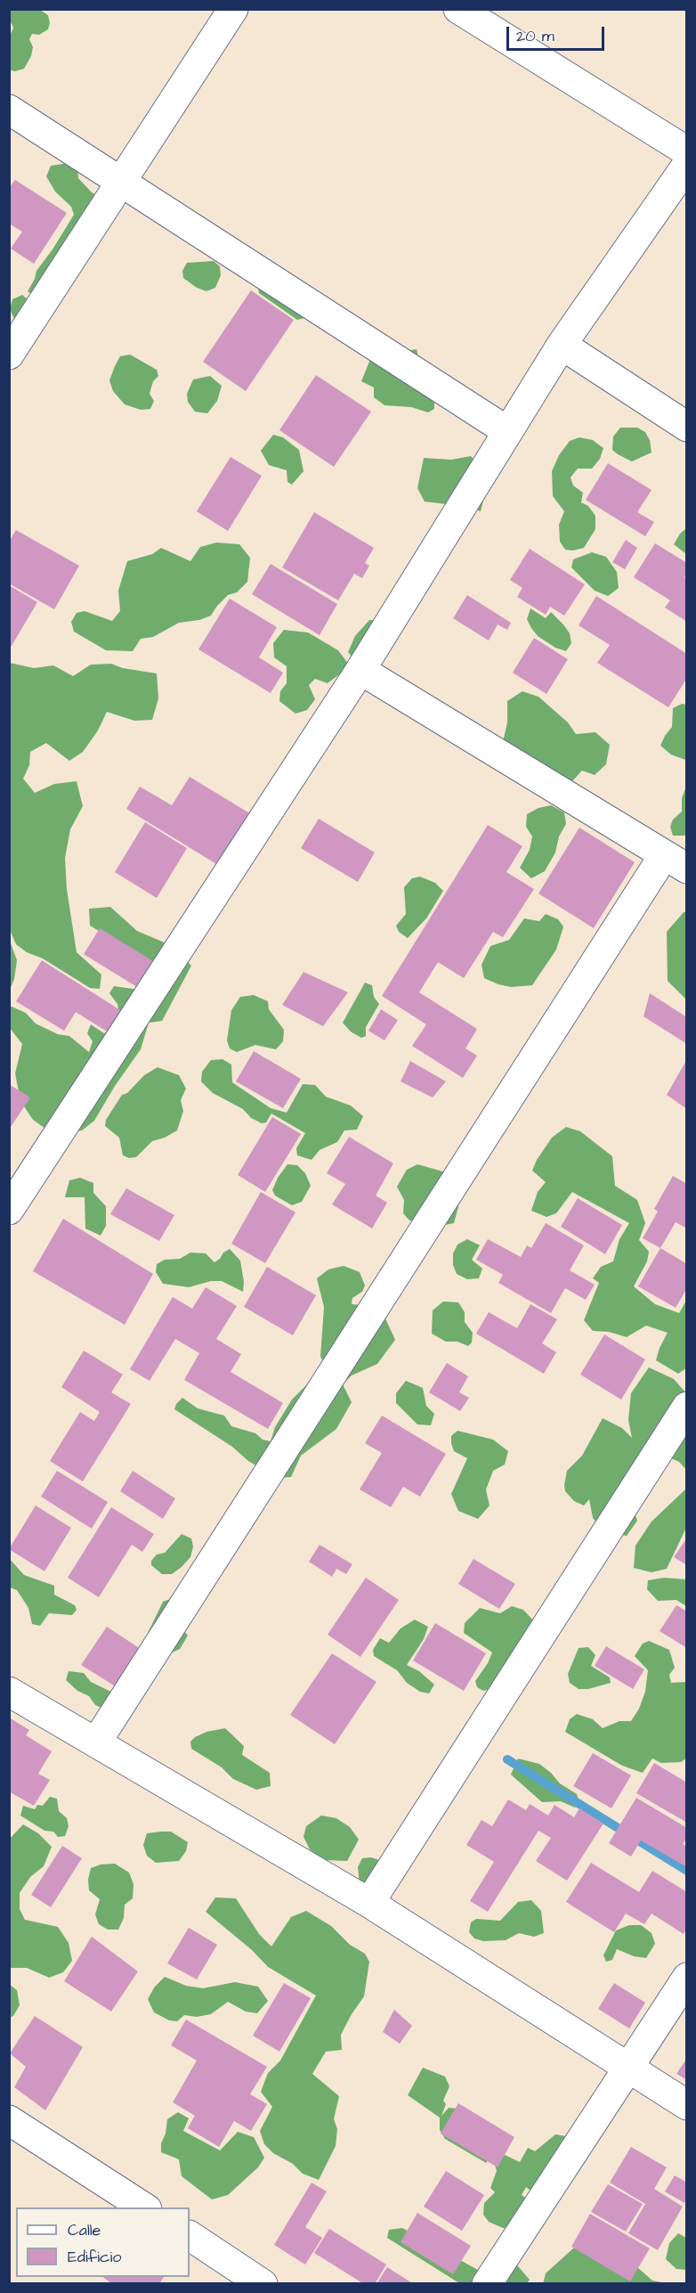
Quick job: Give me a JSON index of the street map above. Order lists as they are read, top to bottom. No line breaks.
{"legend":["Calle","Edificio"],"scale_bar":"20 m"}
